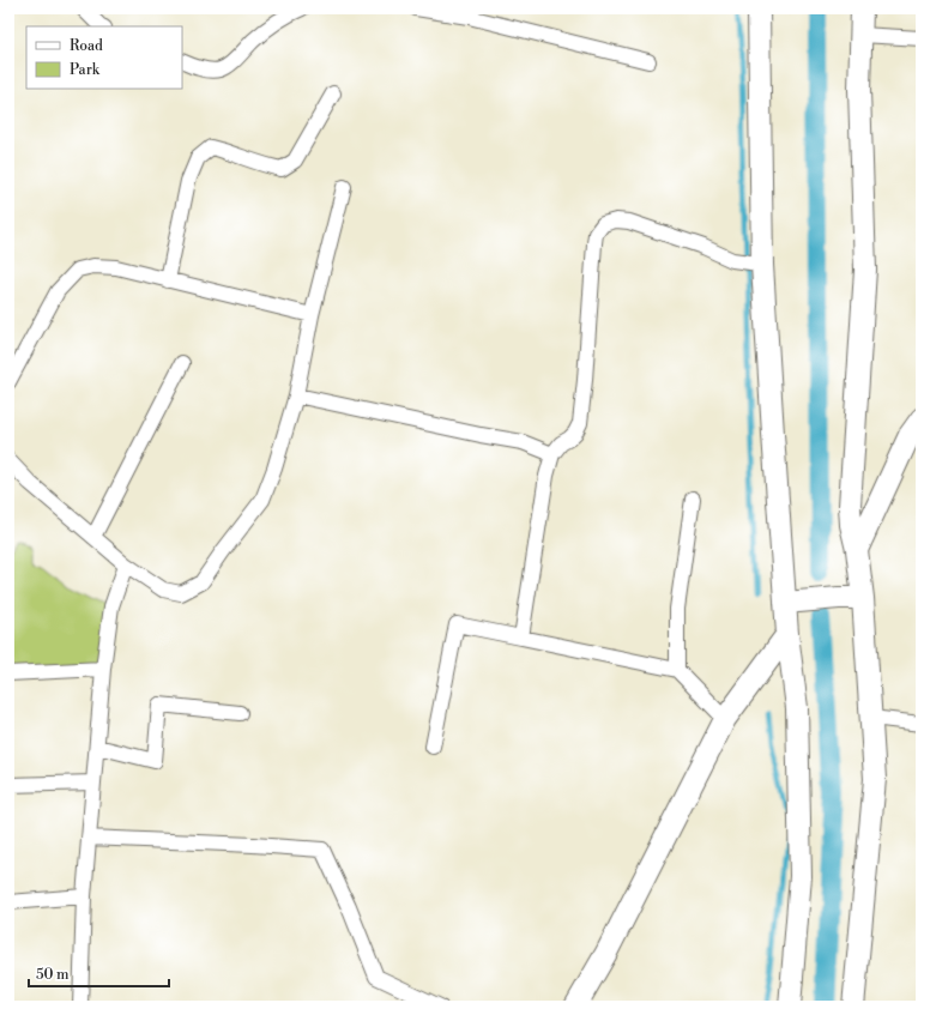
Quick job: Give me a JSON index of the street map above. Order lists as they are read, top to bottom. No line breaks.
{"legend":["Road","Park"],"scale_bar":"50 m"}
